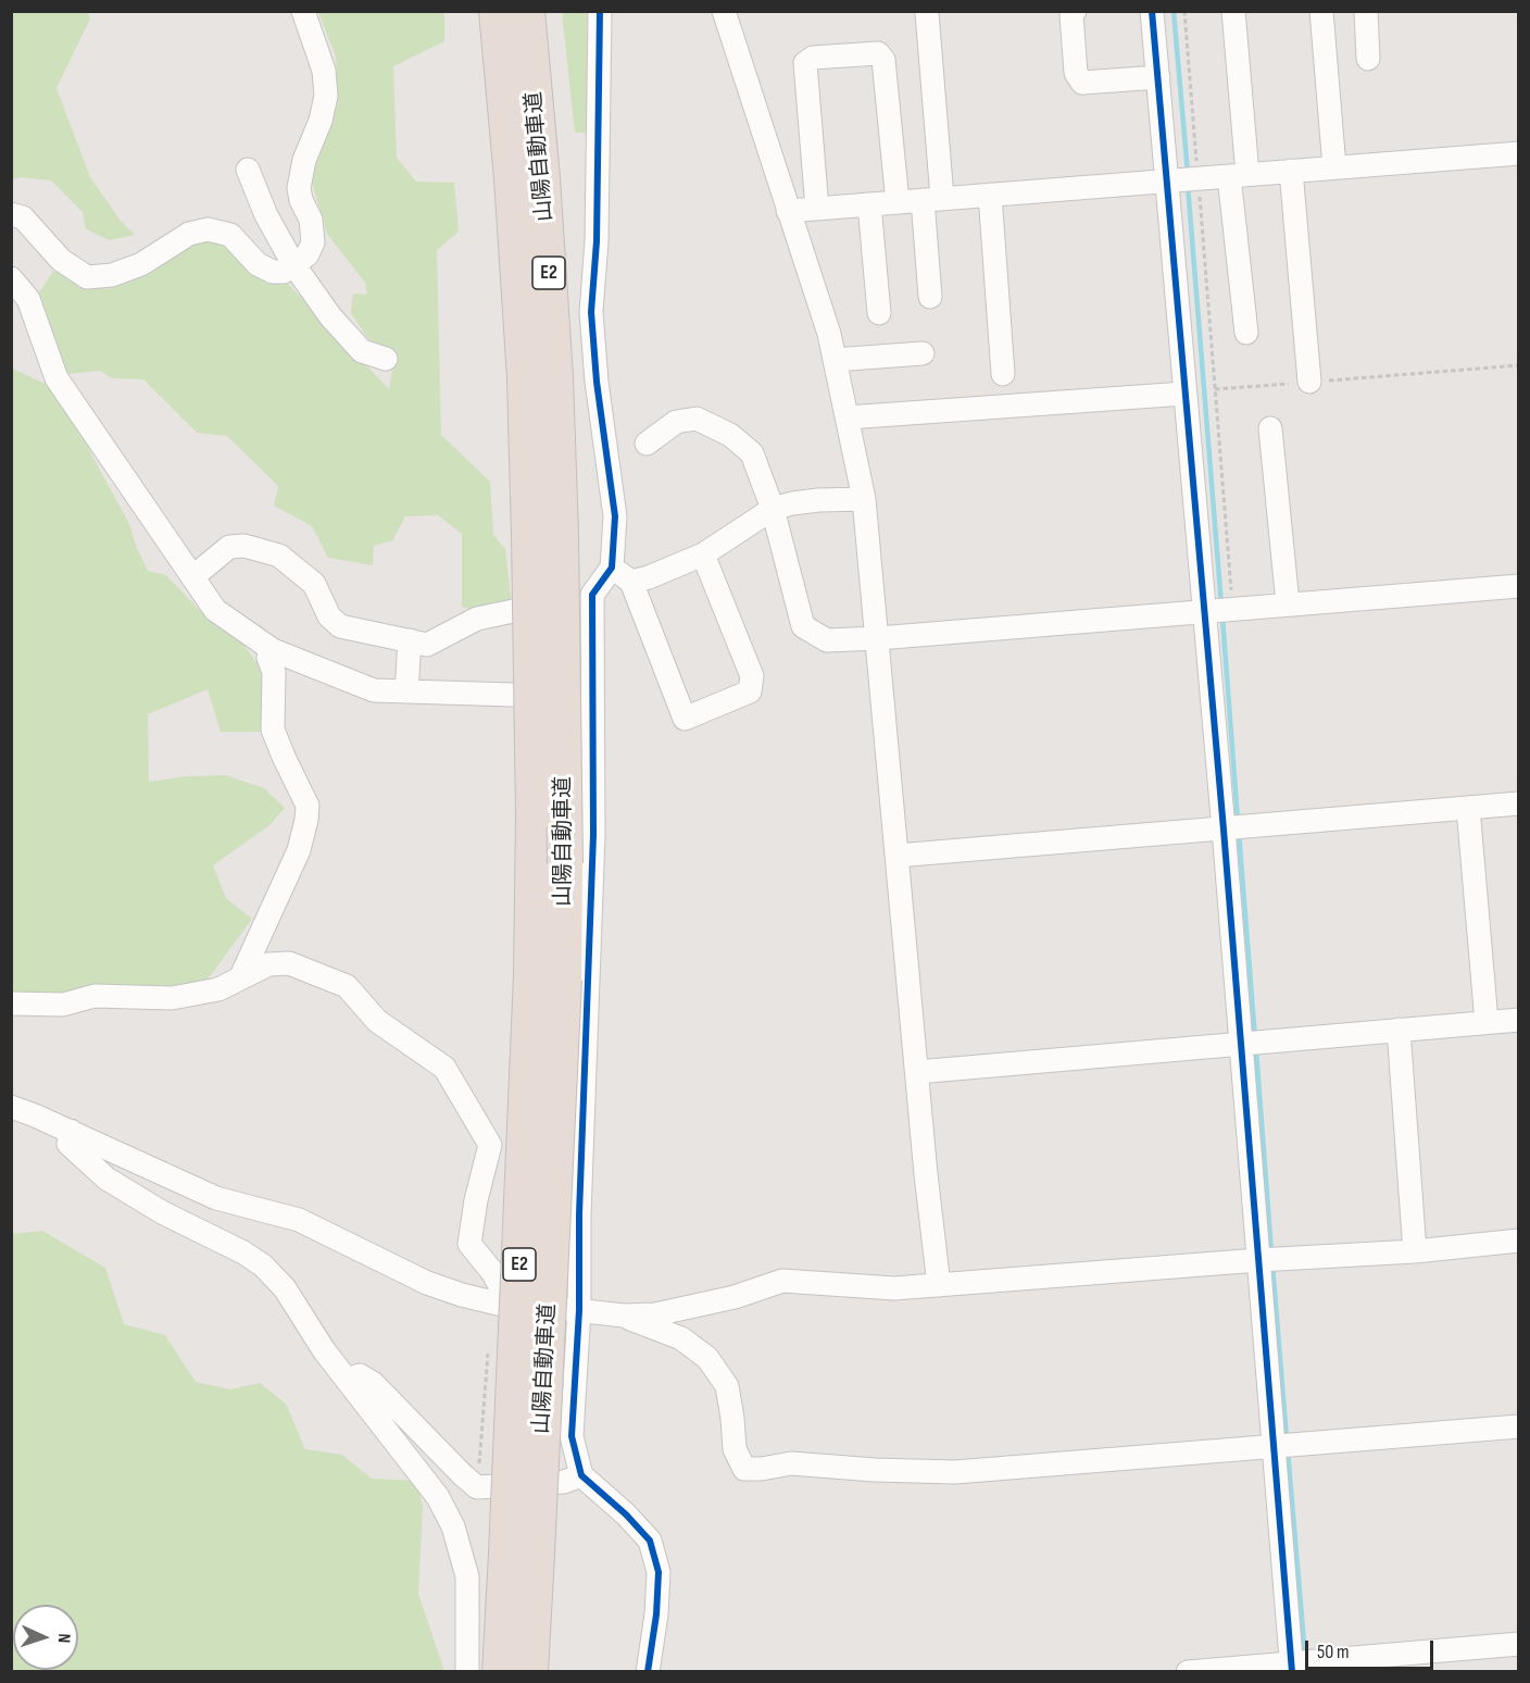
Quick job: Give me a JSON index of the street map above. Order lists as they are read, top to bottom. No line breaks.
{"streets":{"highway":["山陽自動車道","E2"]},"scale_bar":"50 m","north":"right"}
